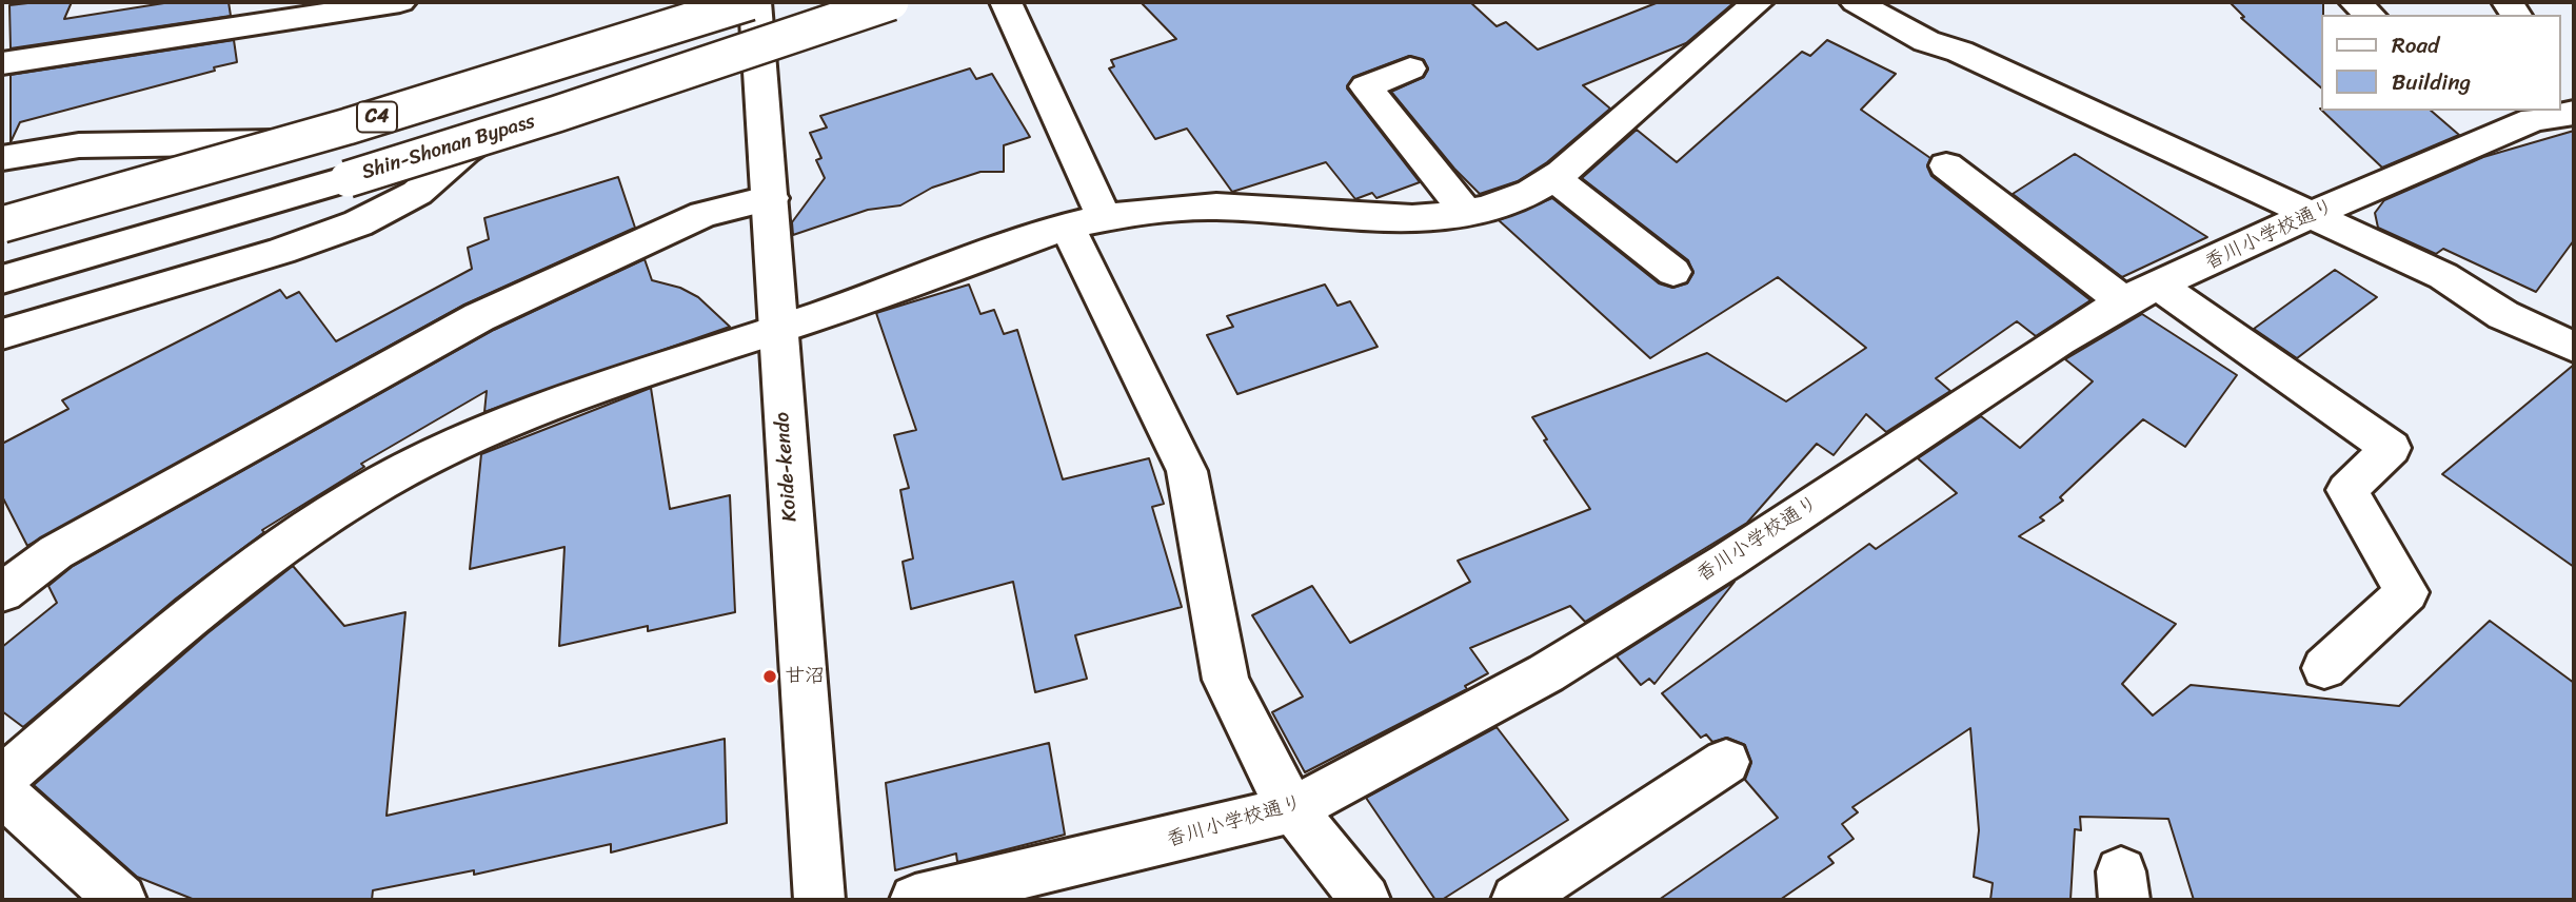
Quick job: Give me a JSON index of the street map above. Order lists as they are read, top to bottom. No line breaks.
{"streets":{"main road":["C4","Shin-Shonan Bypass","香川小学校通り","Koide-kendo"]},"crossings":[["C4","Koide-kendo"]],"places":["甘沼"],"legend":["Road","Building"]}
